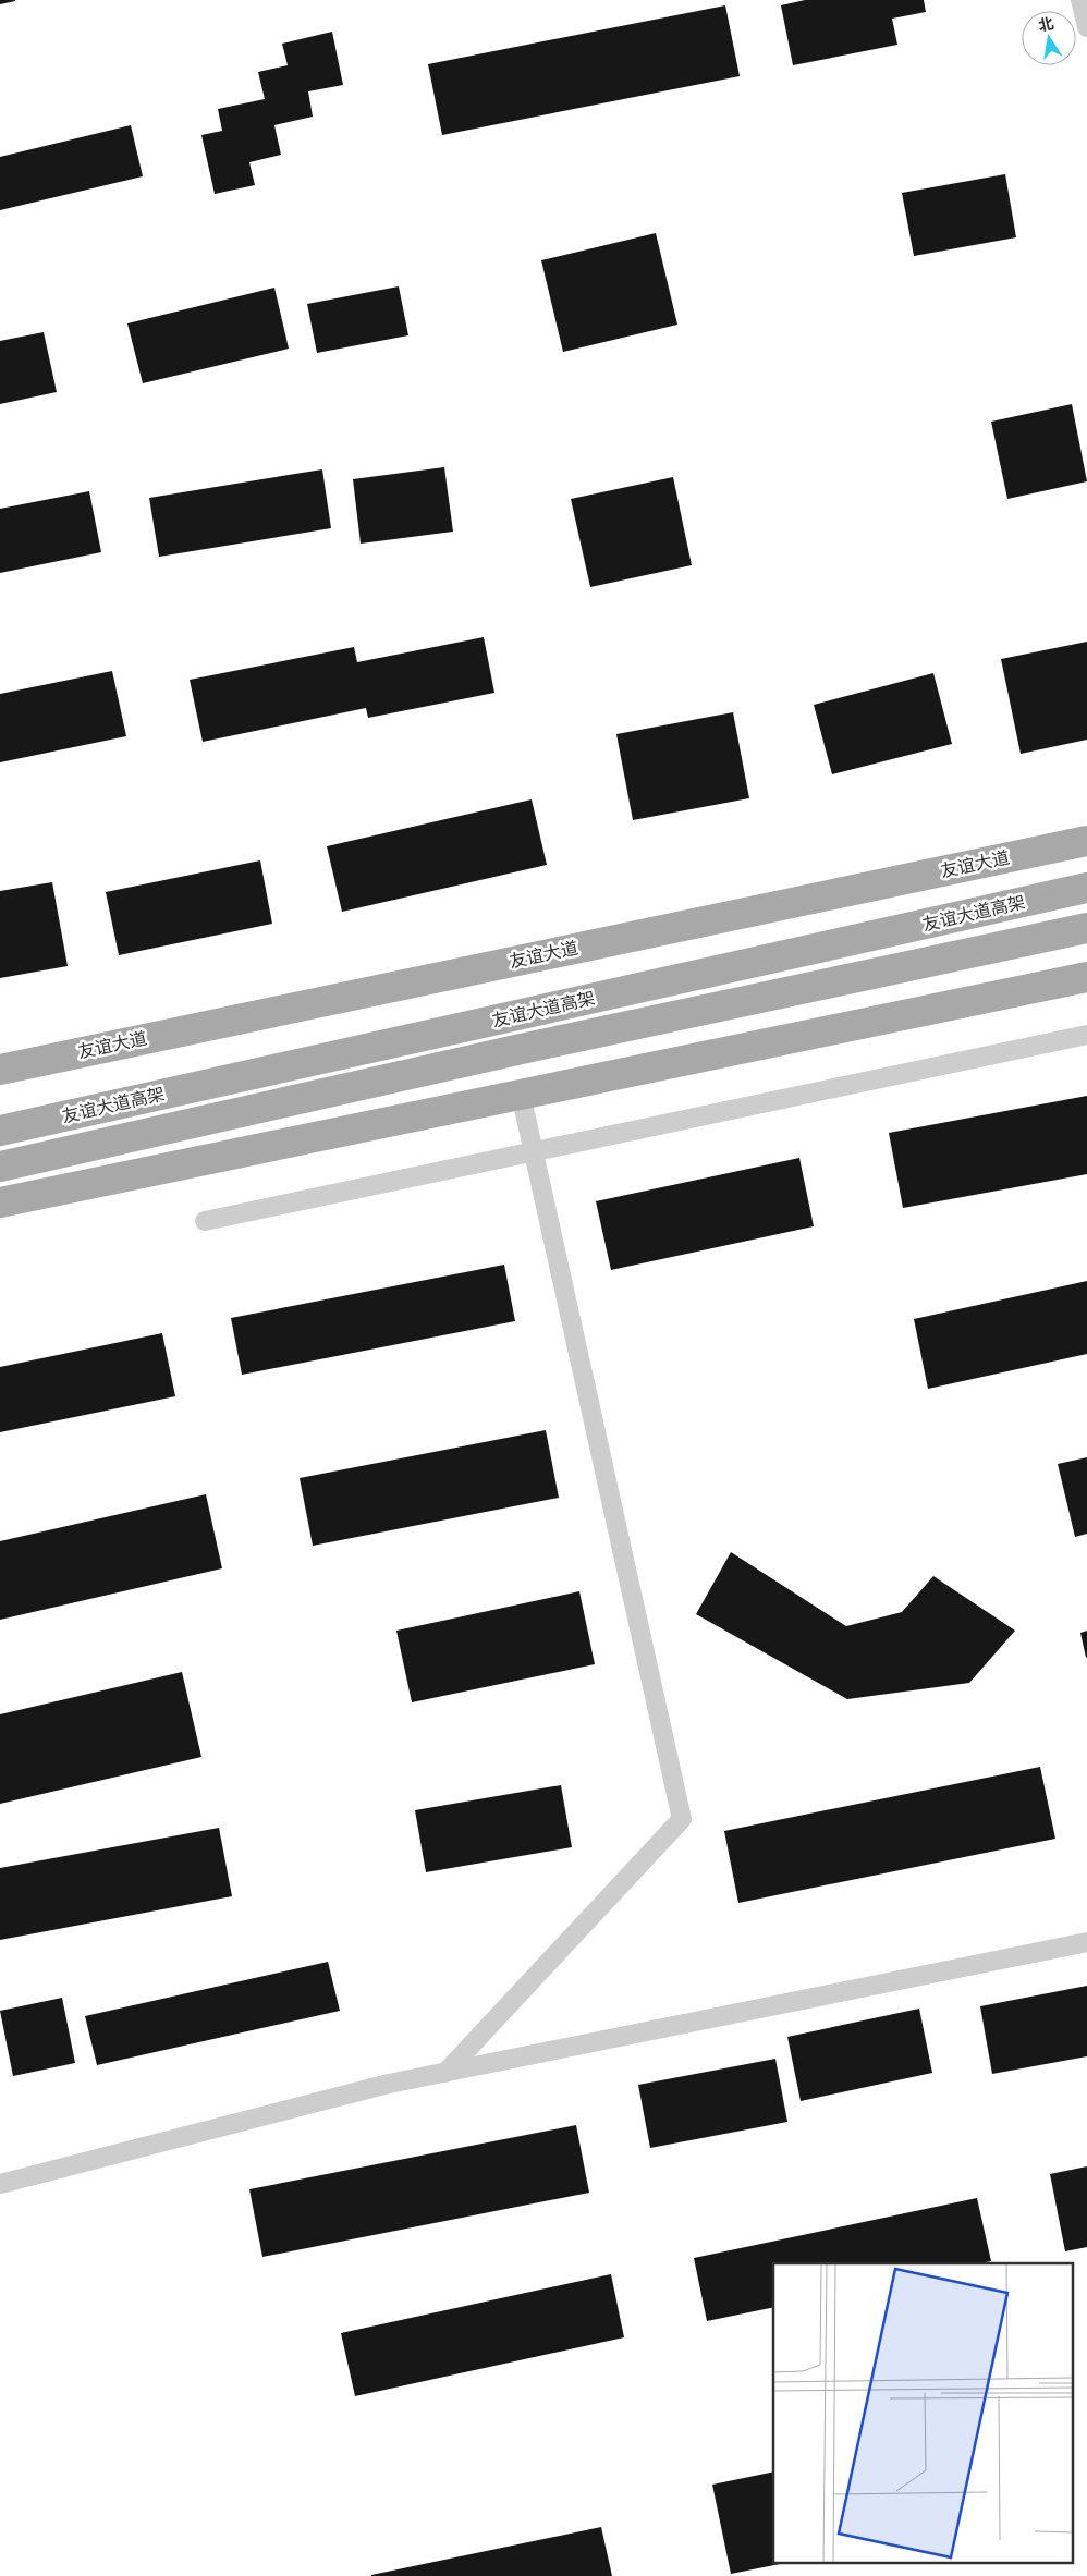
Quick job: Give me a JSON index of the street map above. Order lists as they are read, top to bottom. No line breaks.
{"streets":{"main road":["友谊大道","友谊大道高架"]},"north":"top"}
